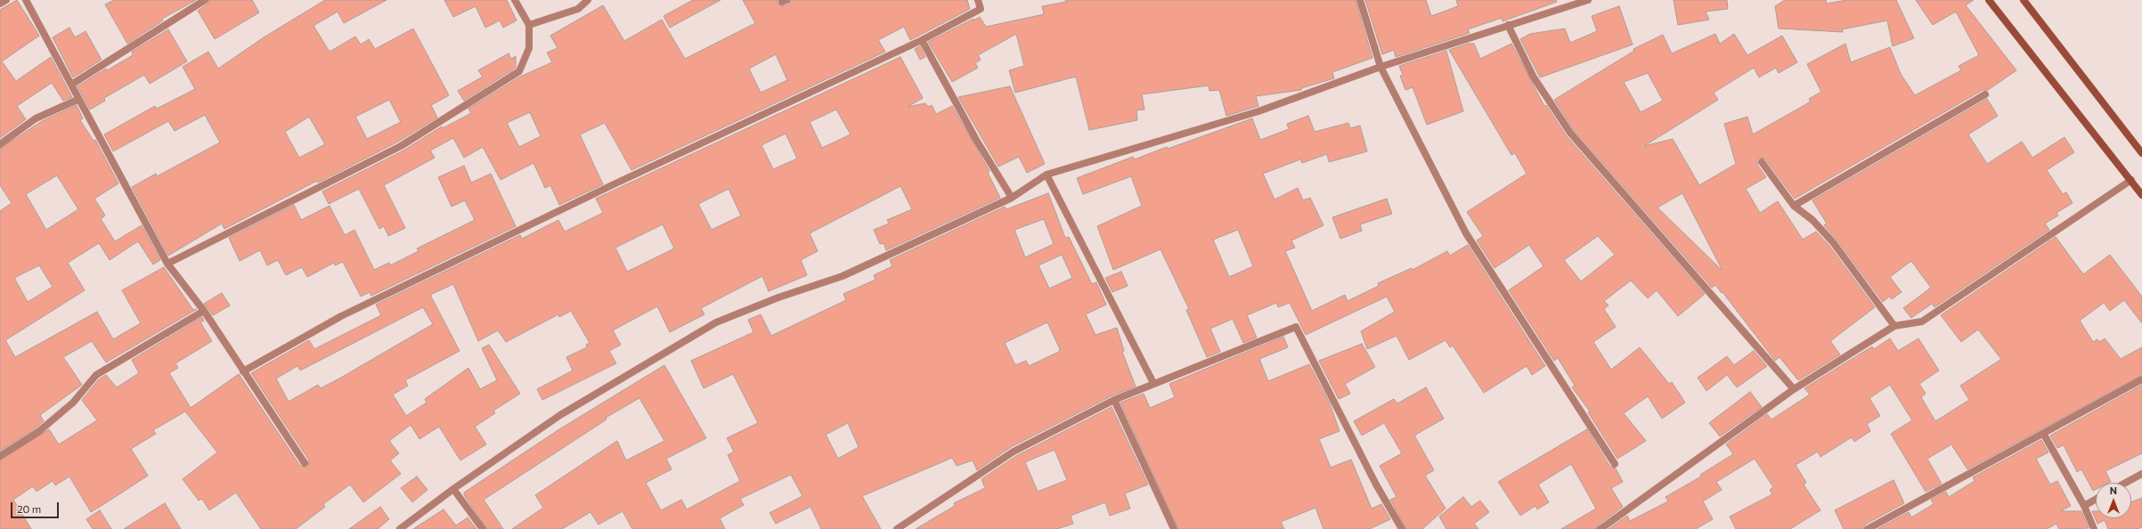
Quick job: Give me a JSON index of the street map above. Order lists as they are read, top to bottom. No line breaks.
{"scale_bar":"20 m","north":"top"}
